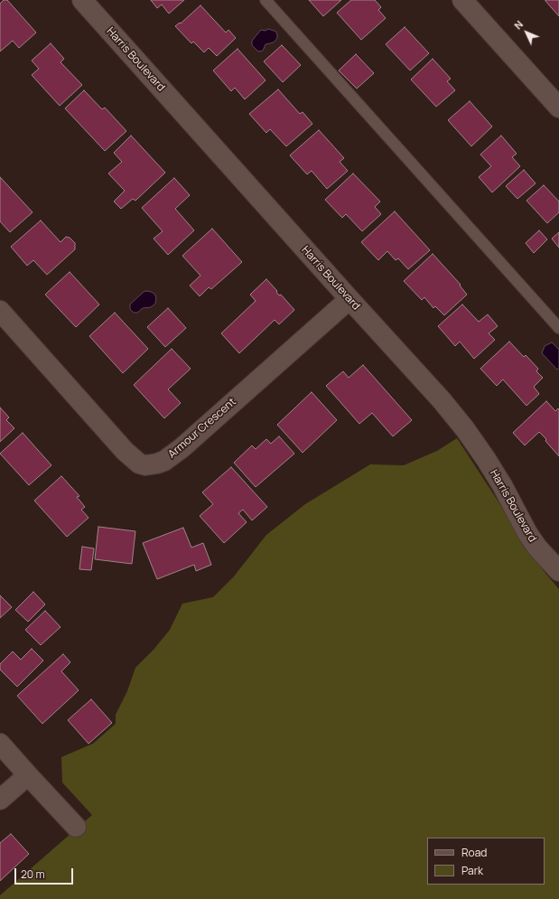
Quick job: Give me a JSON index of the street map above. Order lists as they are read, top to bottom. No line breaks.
{"streets":{"street":["Harris Boulevard","Armour Crescent"]},"crossings":[["Harris Boulevard","Armour Crescent"]],"legend":["Road","Park"],"scale_bar":"20 m","north":"top left"}
